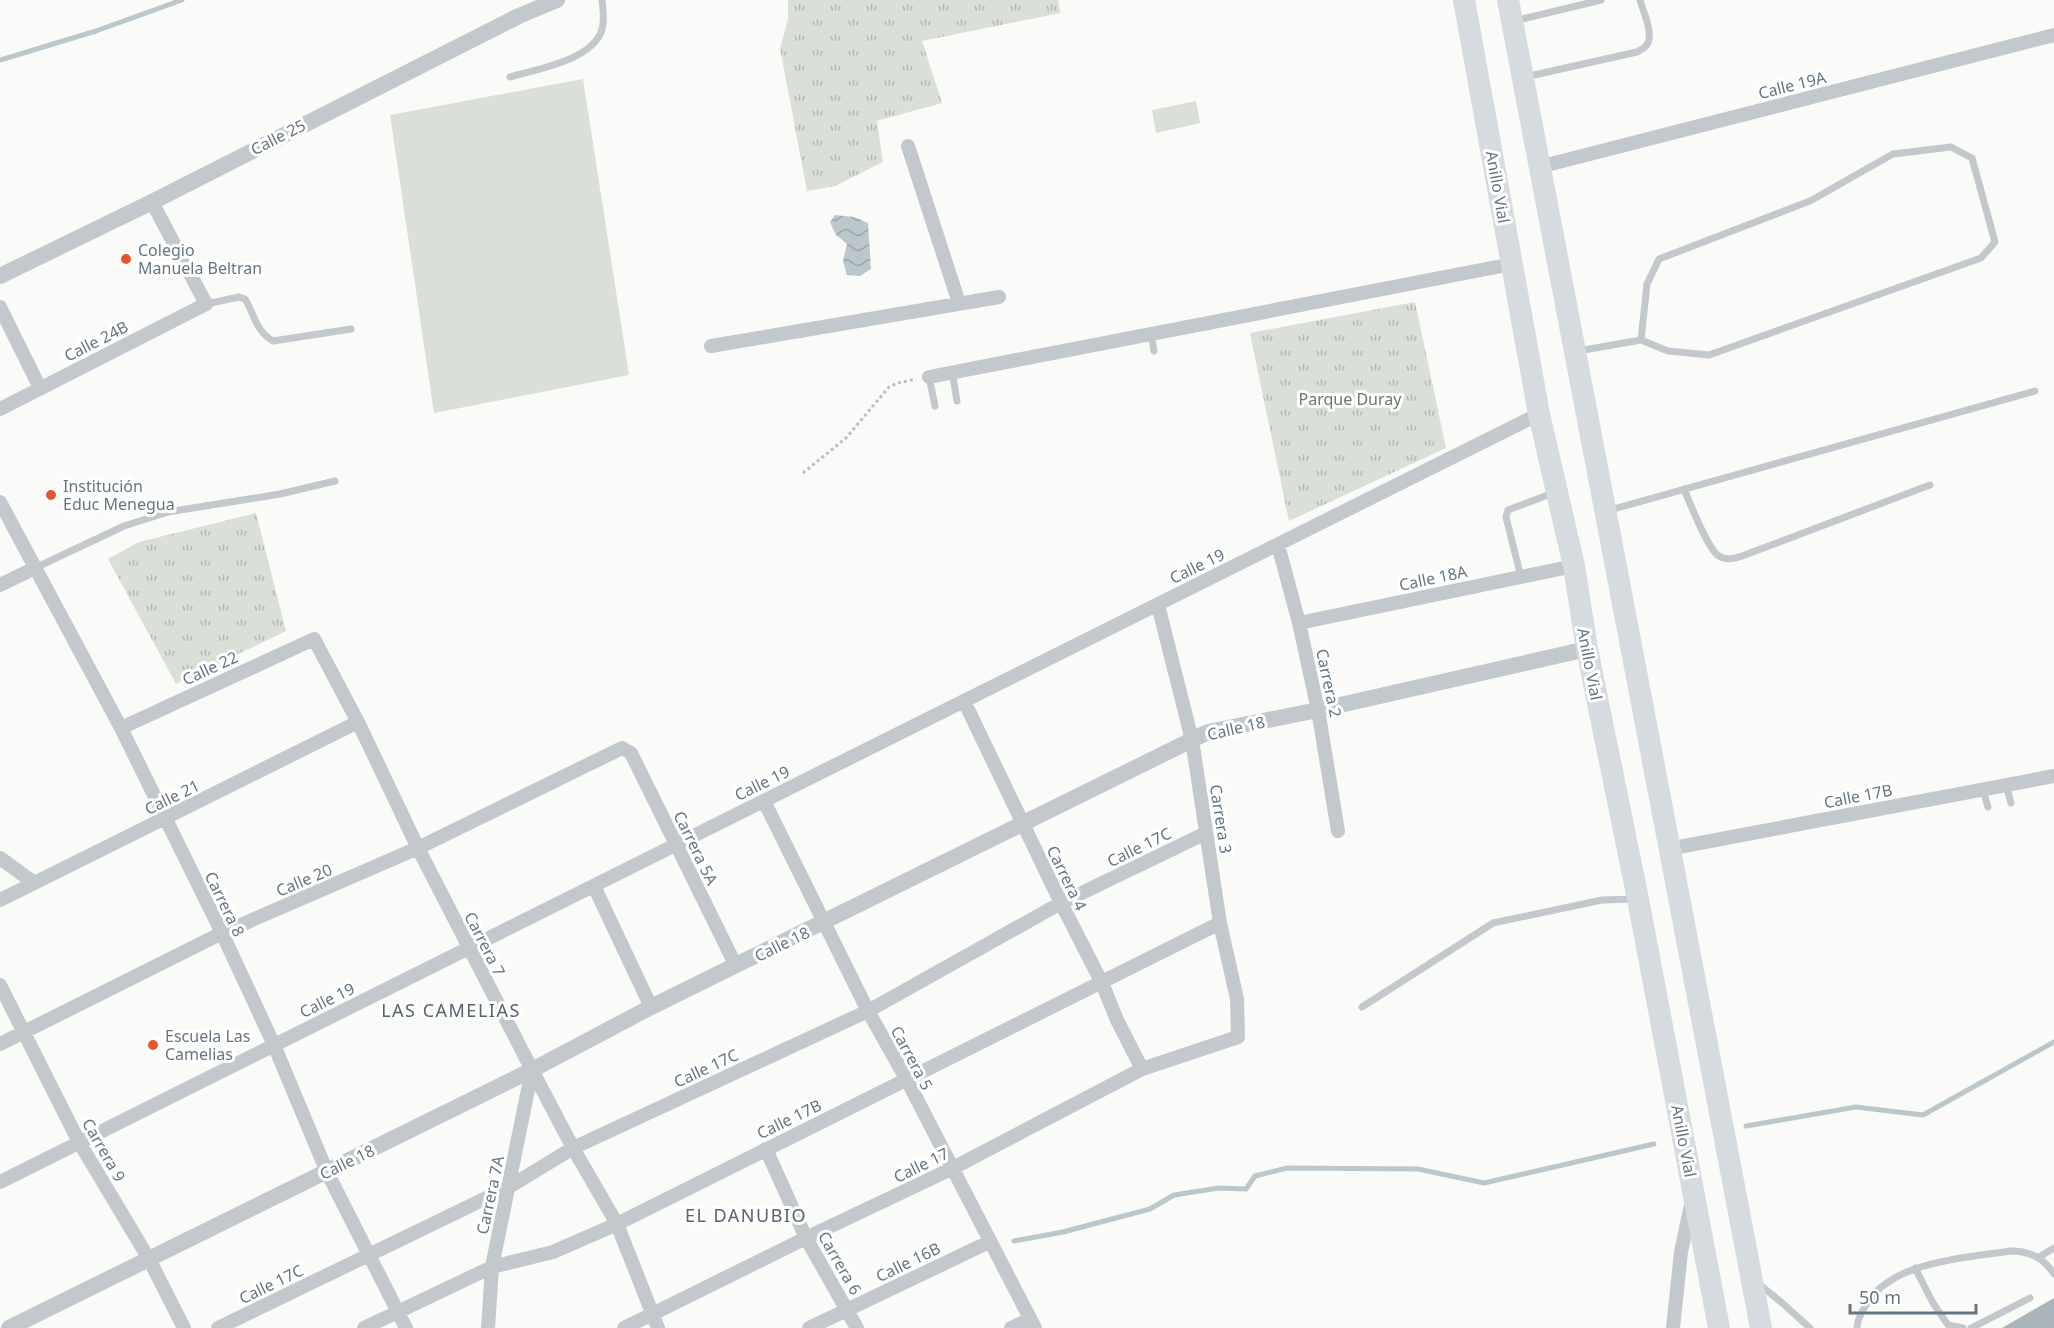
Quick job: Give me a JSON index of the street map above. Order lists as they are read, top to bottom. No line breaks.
{"streets":{"highway":["Anillo Vial"],"street":["Calle 19A","Calle 25","Calle 24B","Calle 19","Calle 18A","Calle 22","Carrera 2","Calle 18","Calle 17B","Calle 21","Carrera 3","Calle 17C","Carrera 5A","Carrera 4","Calle 20","Carrera 8","Carrera 7","Carrera 5","Carrera 9","Calle 17","Carrera 7A","Calle 16B","Carrera 6"]},"crossings":[["Anillo Vial","Calle 19"],["Anillo Vial","Calle 18A"],["Anillo Vial","Calle 18"],["Calle 19","Carrera 2"],["Calle 19","Carrera 3"],["Calle 19","Carrera 5A"],["Calle 19","Carrera 4"],["Calle 19","Carrera 8"],["Calle 19","Carrera 7"],["Calle 19","Carrera 5"],["Calle 19","Carrera 9"],["Calle 18A","Carrera 2"],["Calle 22","Carrera 8"],["Calle 22","Carrera 7"],["Carrera 2","Calle 18"],["Calle 18","Carrera 3"],["Calle 18","Carrera 5A"],["Calle 18","Carrera 4"],["Calle 18","Carrera 8"],["Calle 18","Carrera 7"],["Calle 18","Carrera 5"],["Calle 18","Carrera 9"],["Calle 18","Carrera 7A"],["Calle 17B","Carrera 3"],["Calle 17B","Carrera 4"],["Calle 17B","Carrera 8"],["Calle 17B","Carrera 7"],["Calle 17B","Carrera 5"],["Calle 17B","Carrera 7A"],["Calle 17B","Carrera 6"],["Calle 21","Carrera 8"],["Calle 21","Carrera 7"],["Carrera 3","Calle 17C"],["Carrera 3","Calle 17"],["Calle 17C","Carrera 4"],["Calle 17C","Carrera 8"],["Calle 17C","Carrera 7"],["Calle 17C","Carrera 5"],["Calle 17C","Carrera 7A"],["Carrera 5A","Calle 20"],["Carrera 4","Calle 17"],["Calle 20","Carrera 8"],["Calle 20","Carrera 7"],["Calle 20","Carrera 9"],["Carrera 7","Calle 17"],["Carrera 7","Carrera 7A"],["Carrera 5","Calle 17"],["Carrera 5","Calle 16B"],["Calle 17","Carrera 6"],["Calle 16B","Carrera 6"]],"districts":["LAS CAMELIAS","EL DANUBIO"],"parks":["Parque Duray"],"places":["Colegio Manuela Beltran","Institución Educ Menegua","Escuela Las Camelias"],"scale_bar":"50 m"}
